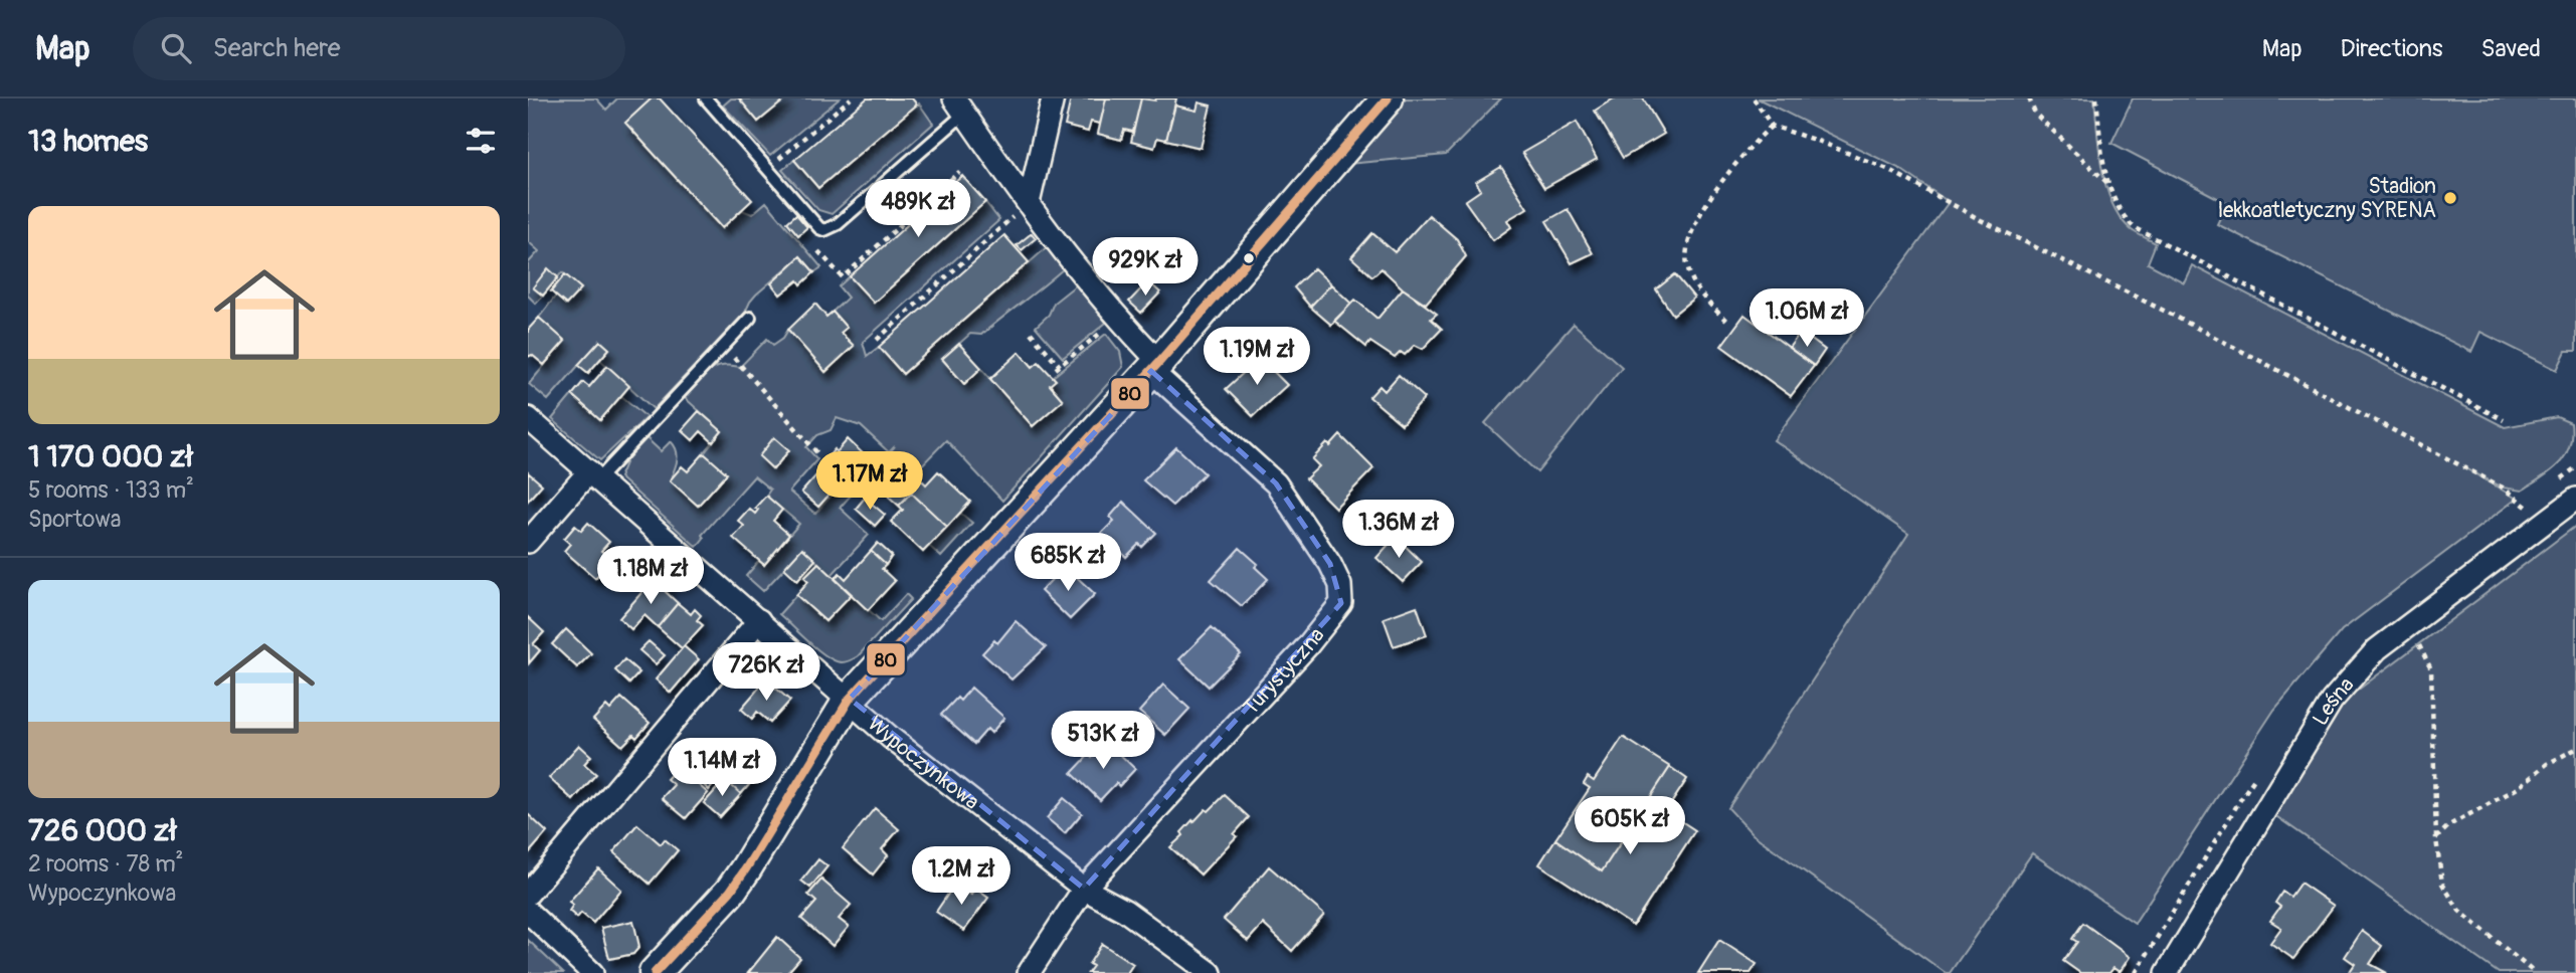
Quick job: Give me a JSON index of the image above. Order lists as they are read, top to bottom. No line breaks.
{"streets":{"street":["Turystyczna","Leśna","Wypoczynkowa"]},"crossings":[["Turystyczna","Wypoczynkowa"]],"places":["Stadion lekkoatletyczny SYRENA"],"lines":["transit line 80"],"page":{"header":"Map","search":"Search here","nav":["Map","Directions","Saved"],"heading":"13 homes","price":["489K zł","929K zł","1.06M zł","1.19M zł","1.17M zł","1.36M zł","685K zł","1.18M zł","726K zł","513K zł","1.14M zł","605K zł","1.2M zł"],"list":[{"name":"1 170 000 zł","note":"5 rooms · 133 m² · Sportowa"},{"name":"726 000 zł","note":"2 rooms · 78 m² · Wypoczynkowa"}]}}
